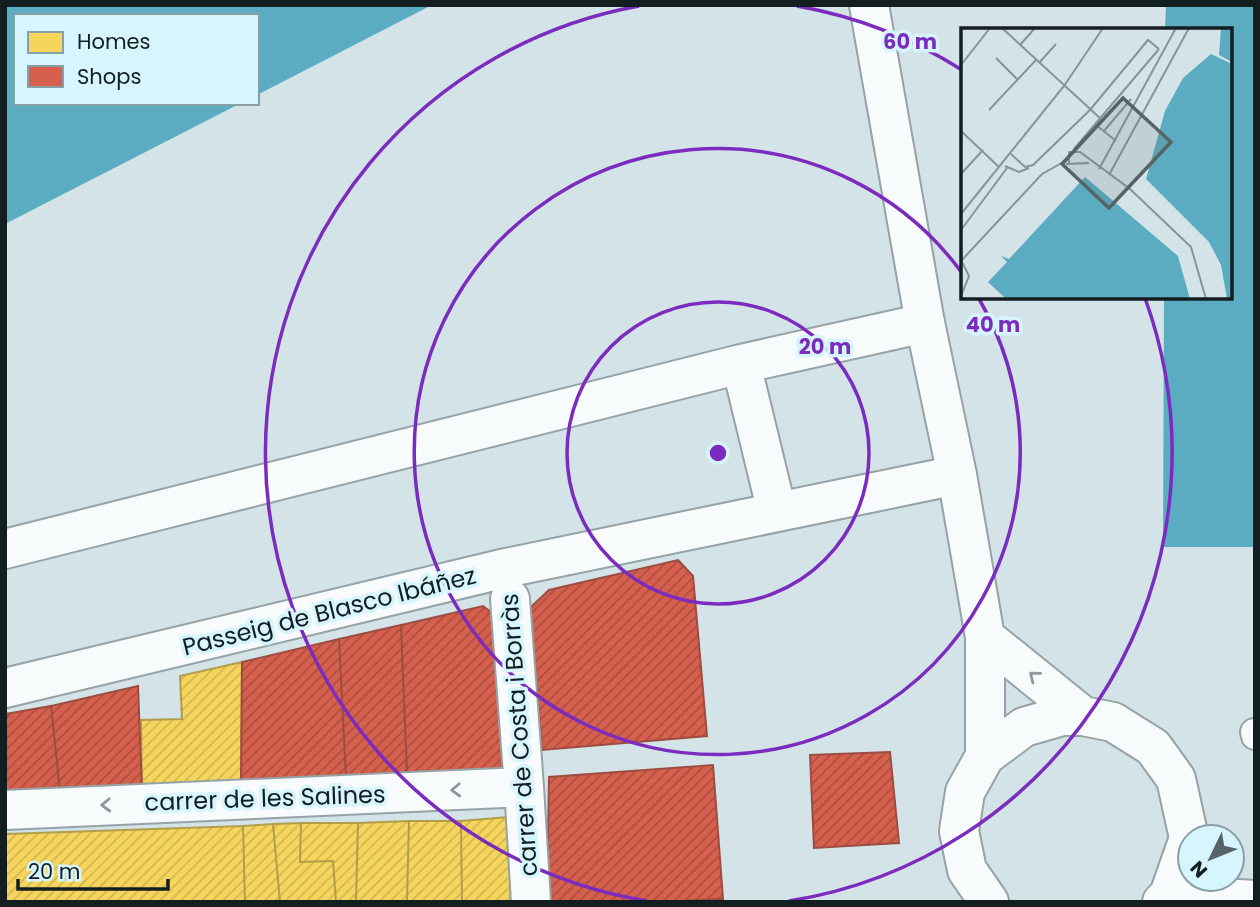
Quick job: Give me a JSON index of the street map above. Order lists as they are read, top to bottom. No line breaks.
{"streets":{"street":["Passeig de Blasco Ibáñez","carrer de Costa i Borràs","carrer de les Salines"]},"crossings":[["Passeig de Blasco Ibáñez","carrer de Costa i Borràs"],["carrer de Costa i Borràs","carrer de les Salines"]],"legend":["Homes","Shops"],"scale_bar":"20 m","north":"bottom left","rings":["60 m","40 m","20 m"]}
